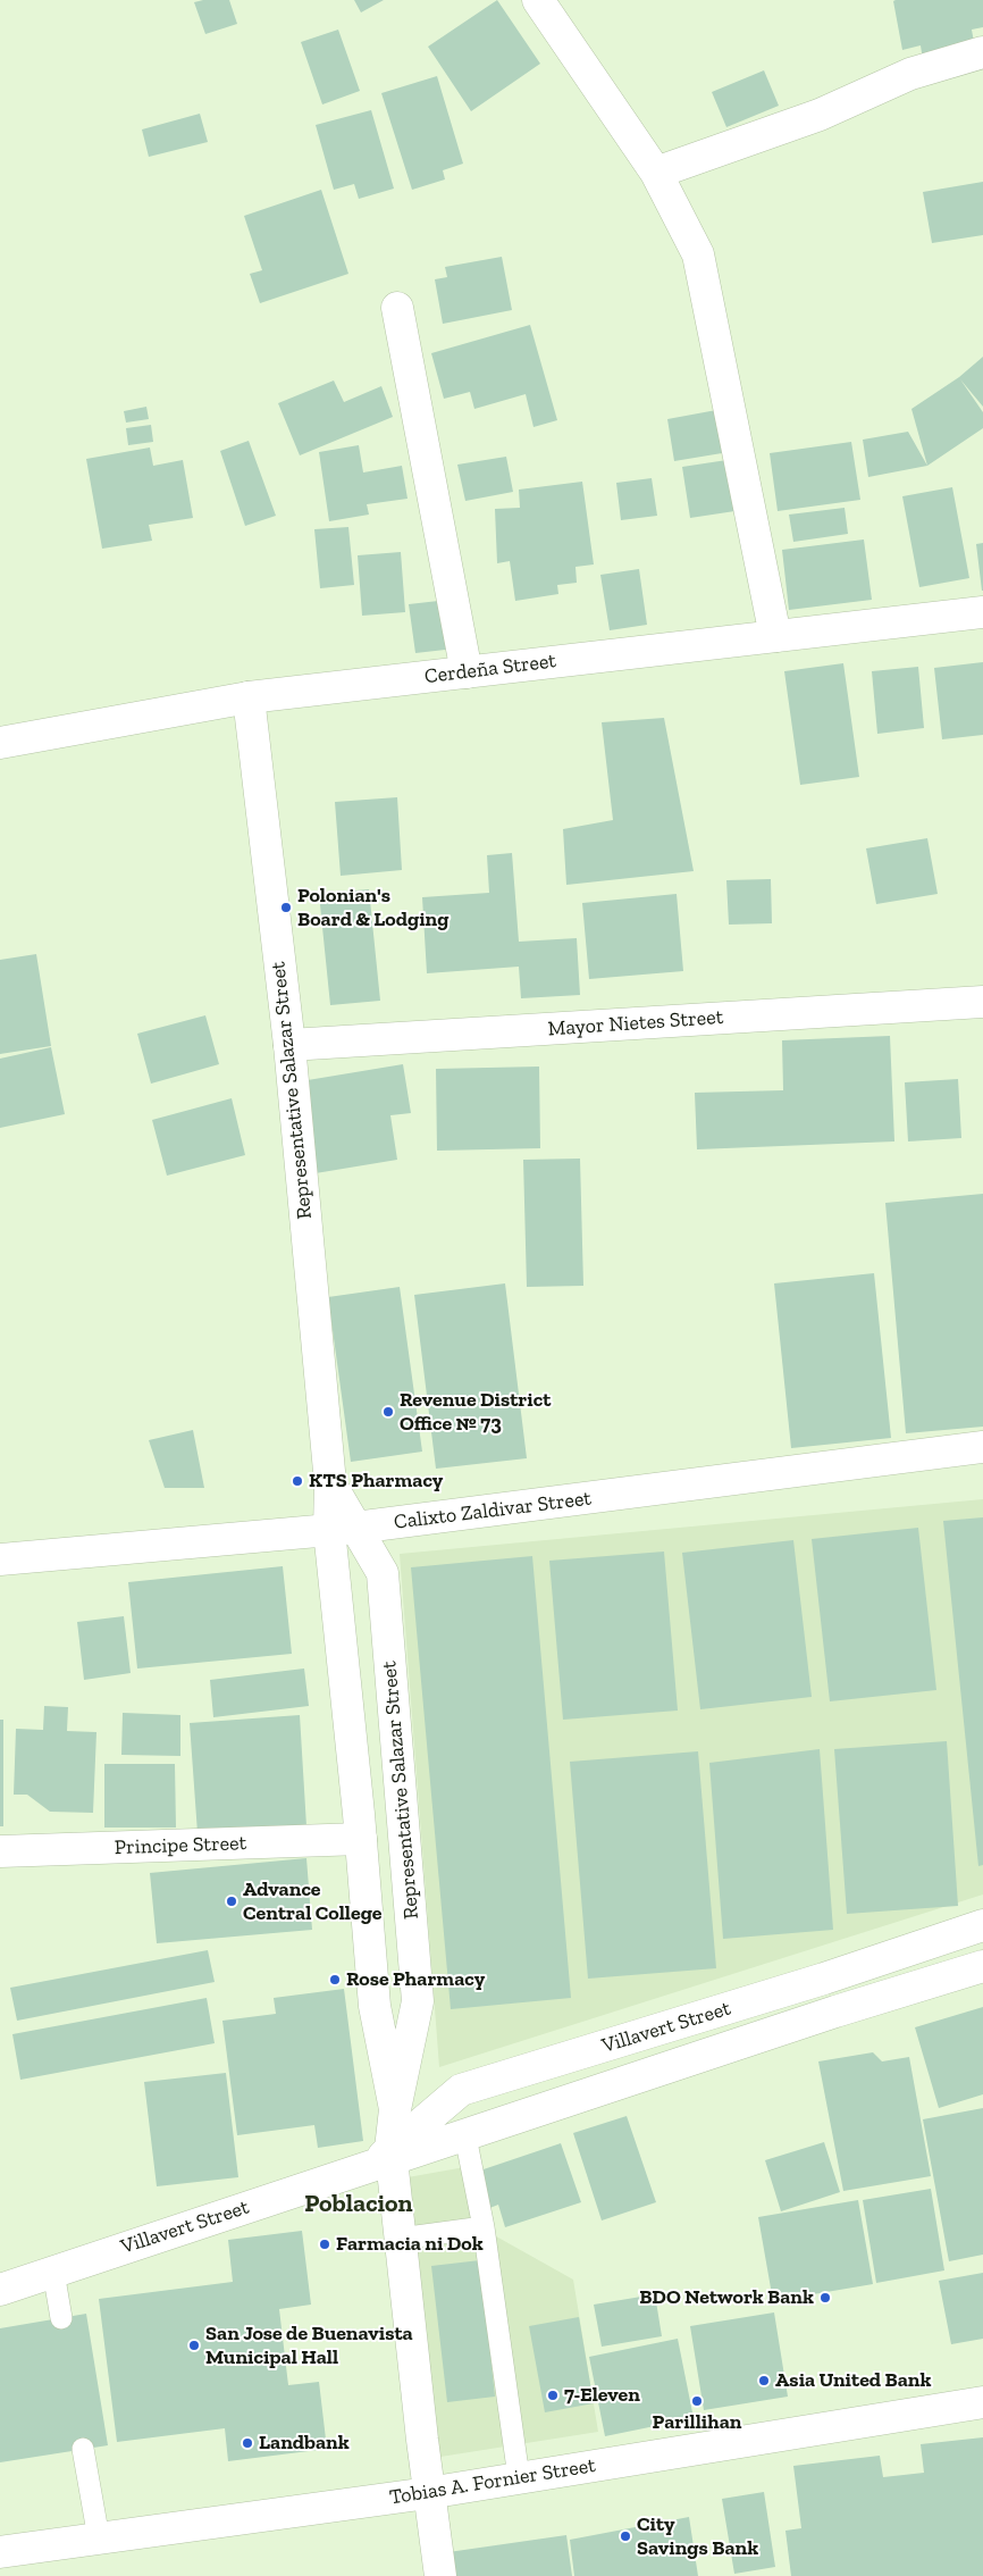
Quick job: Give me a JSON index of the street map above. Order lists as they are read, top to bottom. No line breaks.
{"streets":{"street":["Cerdeña Street","Mayor Nietes Street","Representative Salazar Street","Calixto Zaldivar Street","Principe Street","Villavert Street","Tobias A. Fornier Street"]},"crossings":[["Cerdeña Street","Representative Salazar Street"],["Mayor Nietes Street","Representative Salazar Street"],["Representative Salazar Street","Calixto Zaldivar Street"],["Representative Salazar Street","Principe Street"],["Representative Salazar Street","Villavert Street"],["Representative Salazar Street","Tobias A. Fornier Street"]],"districts":["Poblacion"],"places":["Polonian's Board & Lodging","Revenue District Office № 73","KTS Pharmacy","Advance Central College","Rose Pharmacy","Farmacia ni Dok","BDO Network Bank","San Jose de Buenavista Municipal Hall","Asia United Bank","7-Eleven","Parillihan","Landbank","City Savings Bank"]}
